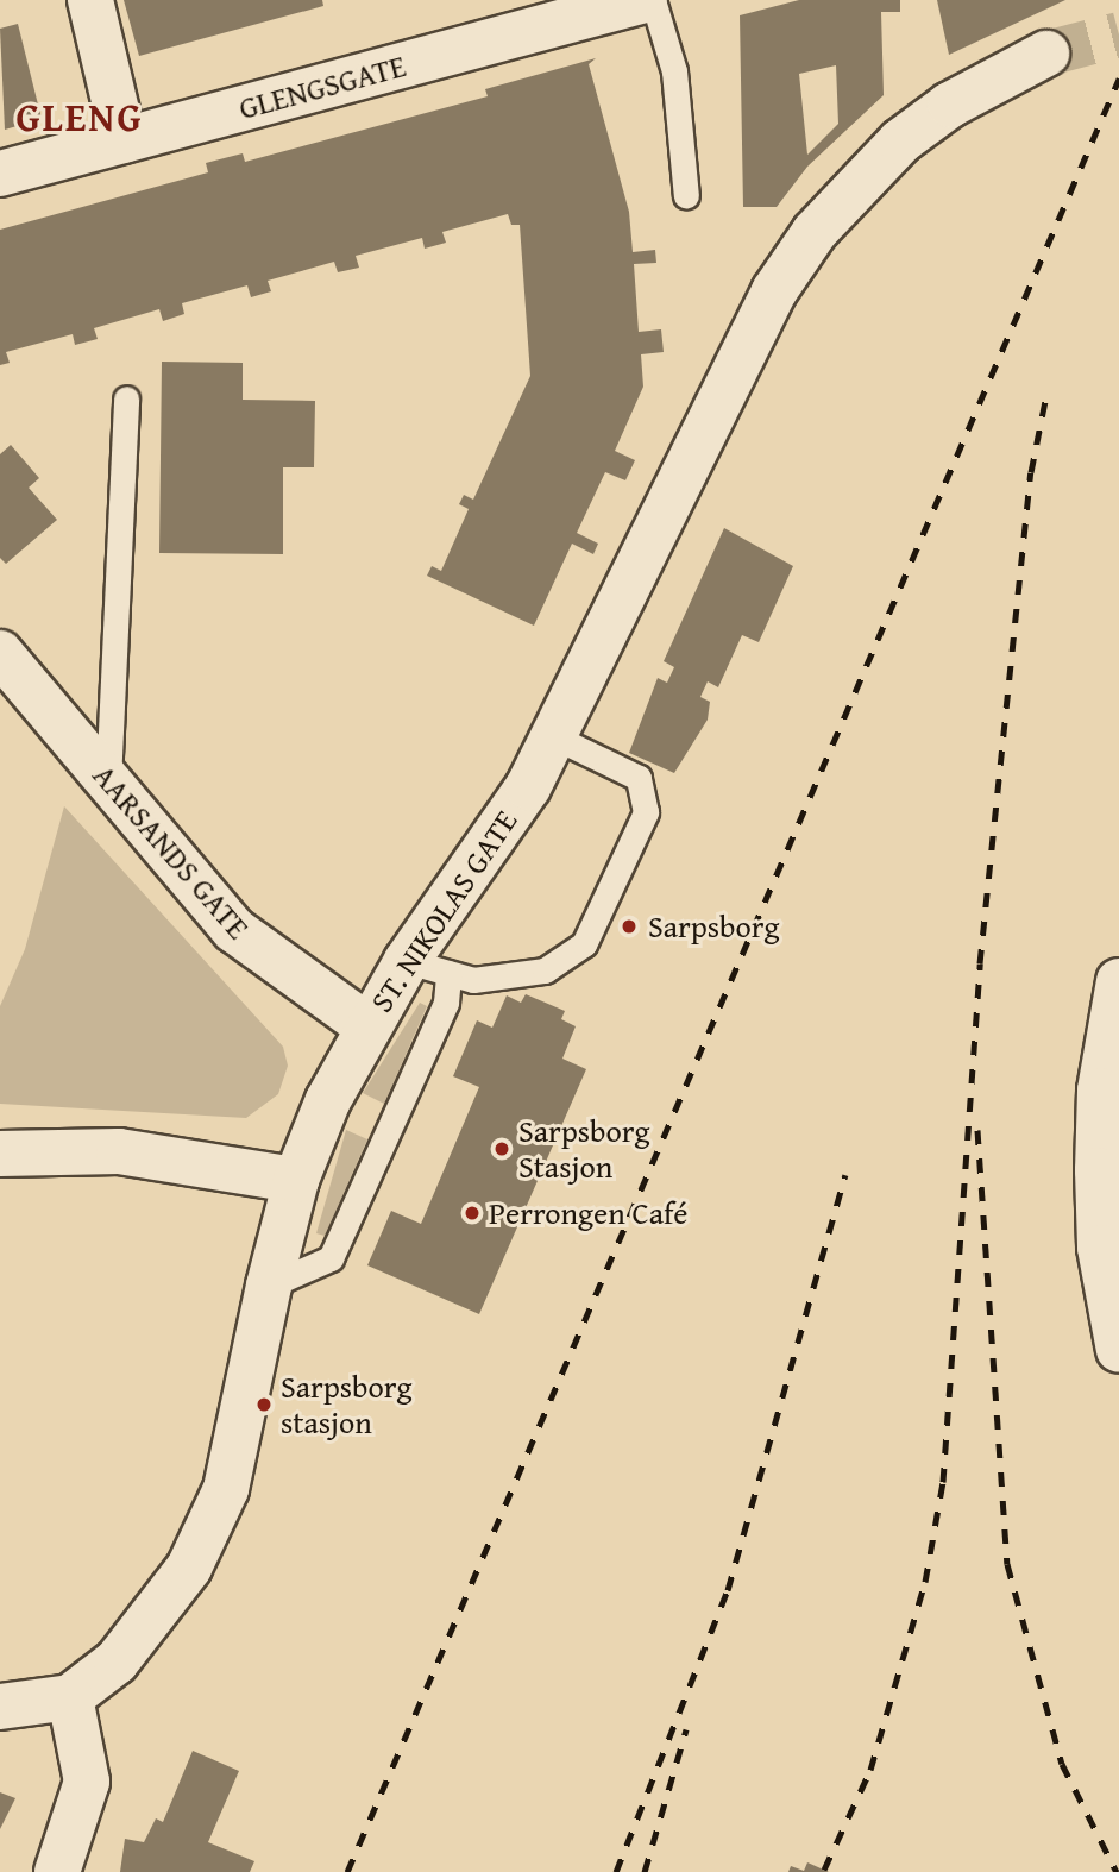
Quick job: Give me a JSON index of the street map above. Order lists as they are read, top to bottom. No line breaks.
{"streets":{"street":["GLENGSGATE","AARSANDS GATE","ST. NIKOLAS GATE"]},"crossings":[["AARSANDS GATE","ST. NIKOLAS GATE"]],"districts":["GLENG"],"places":["Sarpsborg","Sarpsborg Stasjon","Perrongen Café","Sarpsborg stasjon"]}
